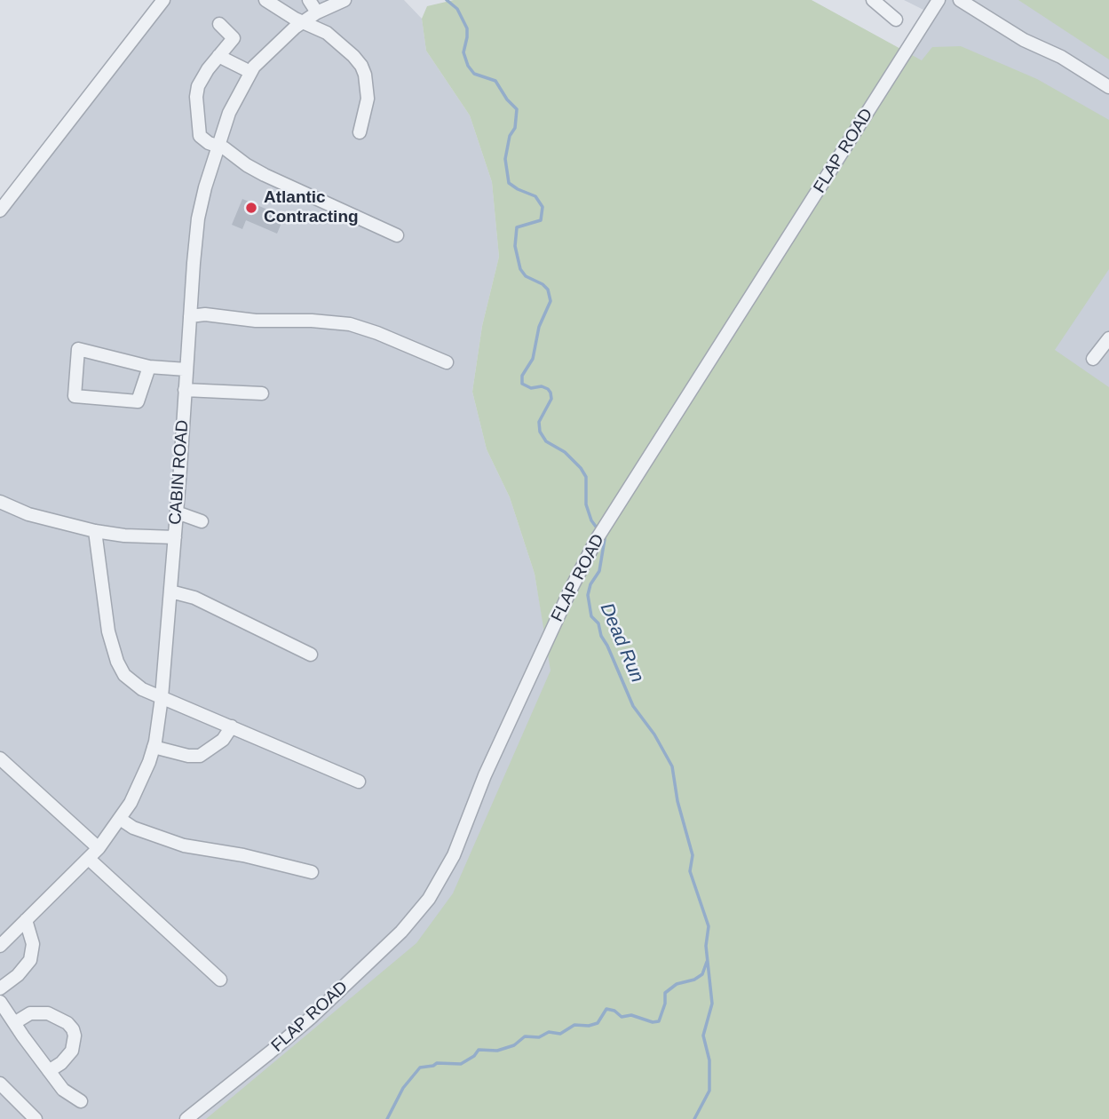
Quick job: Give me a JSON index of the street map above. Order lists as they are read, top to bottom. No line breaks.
{"streets":{"lane":["FLAP ROAD","CABIN ROAD"]},"water":["Dead Run"],"places":["Atlantic Contracting"]}
